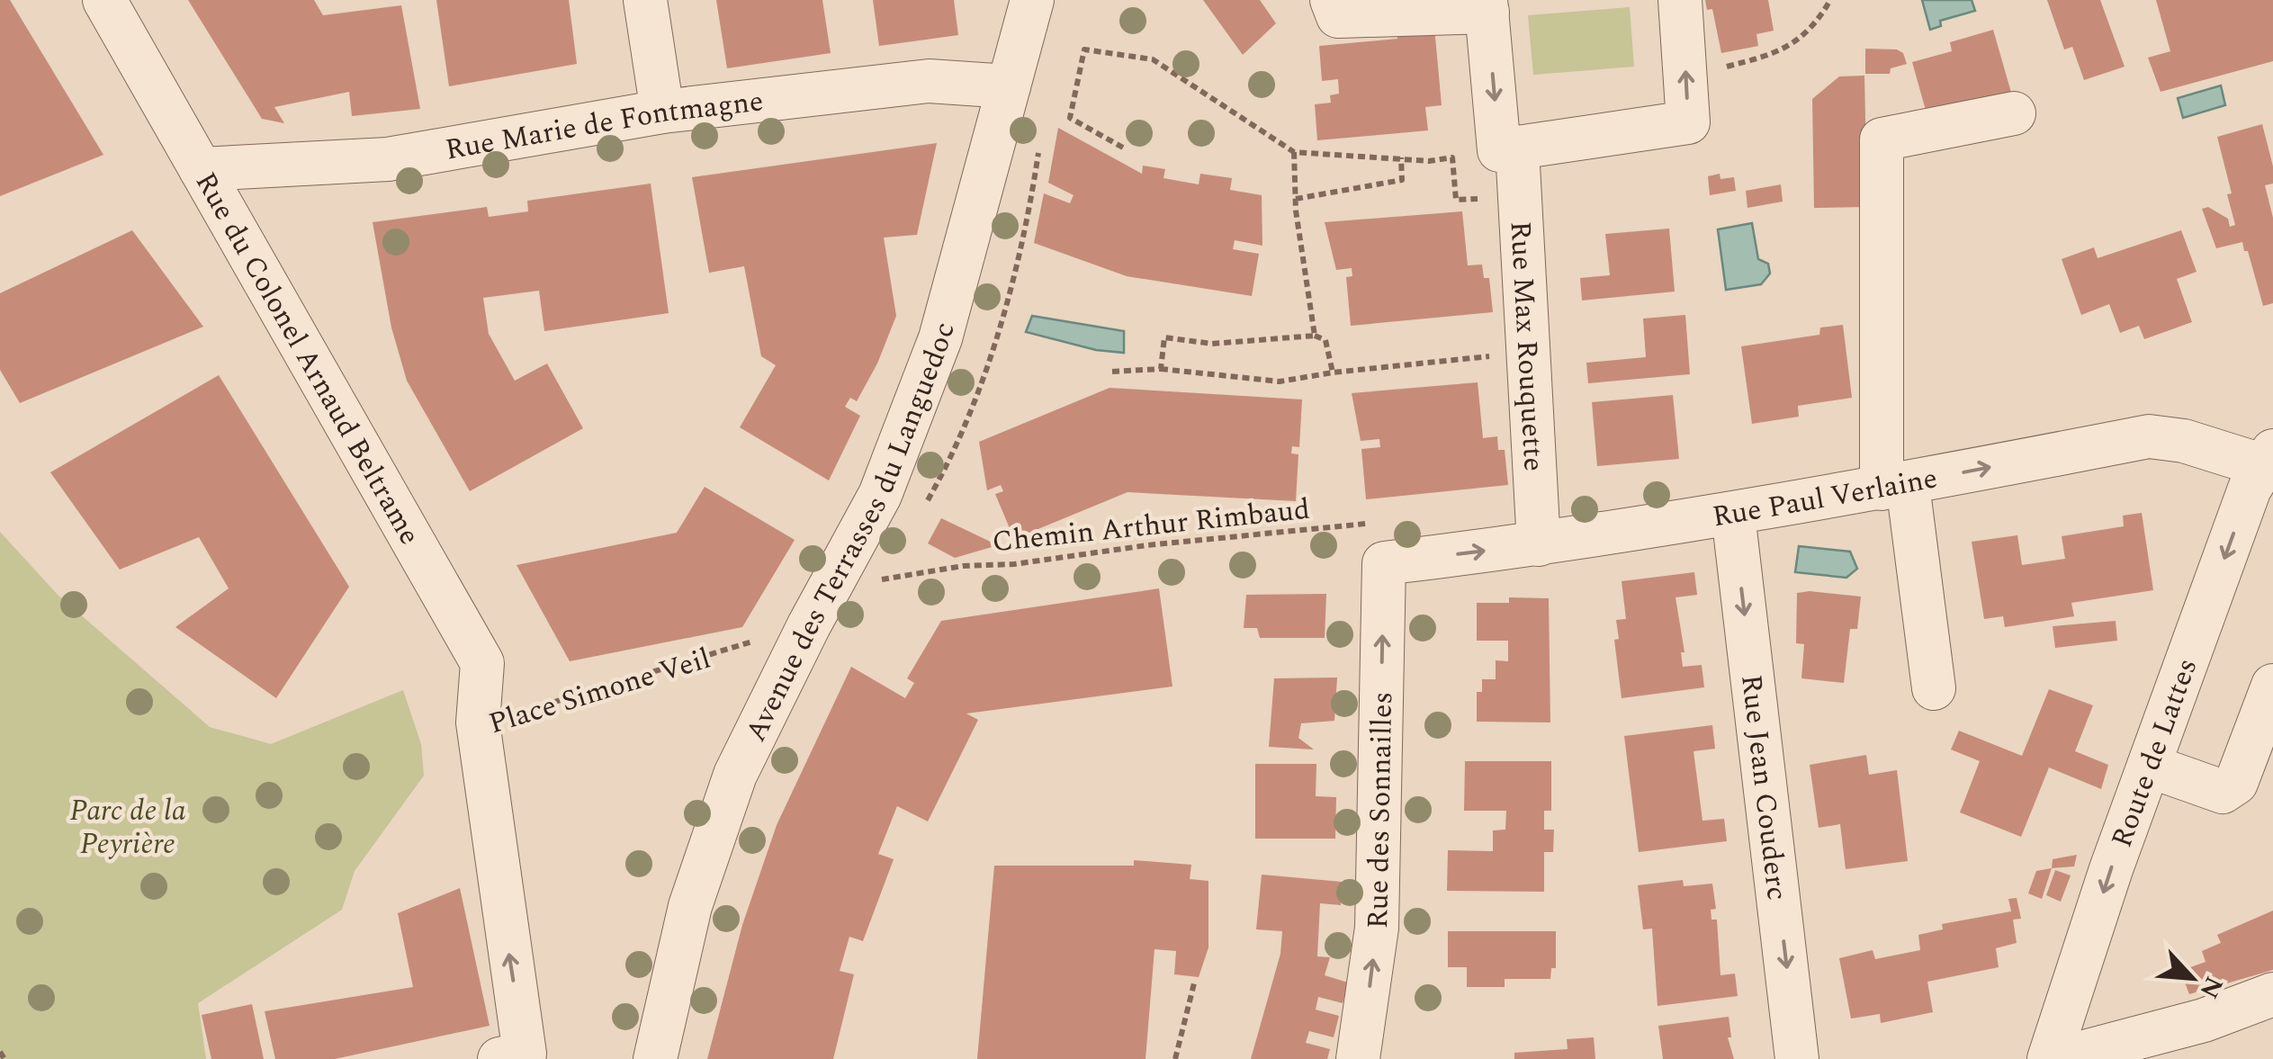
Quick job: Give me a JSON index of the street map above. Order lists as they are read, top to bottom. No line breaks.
{"streets":{"street":["Rue Marie de Fontmagne","Rue Max Rouquette","Rue du Colonel Arnaud Beltrame","Rue Paul Verlaine","Avenue des Terrasses du Languedoc","Place Simone Veil","Route de Lattes","Rue Jean Couderc","Rue des Sonnailles"],"path":["Chemin Arthur Rimbaud"]},"crossings":[["Rue Marie de Fontmagne","Rue du Colonel Arnaud Beltrame"],["Rue Marie de Fontmagne","Avenue des Terrasses du Languedoc"],["Rue Max Rouquette","Rue Paul Verlaine"],["Rue du Colonel Arnaud Beltrame","Place Simone Veil"],["Rue Paul Verlaine","Route de Lattes"],["Rue Paul Verlaine","Rue Jean Couderc"],["Rue Paul Verlaine","Rue des Sonnailles"]],"one_way":["Rue Paul Verlaine","Place Simone Veil","Route de Lattes","Rue des Sonnailles"],"parks":["Parc de la Peyrière"],"north":"bottom right"}
